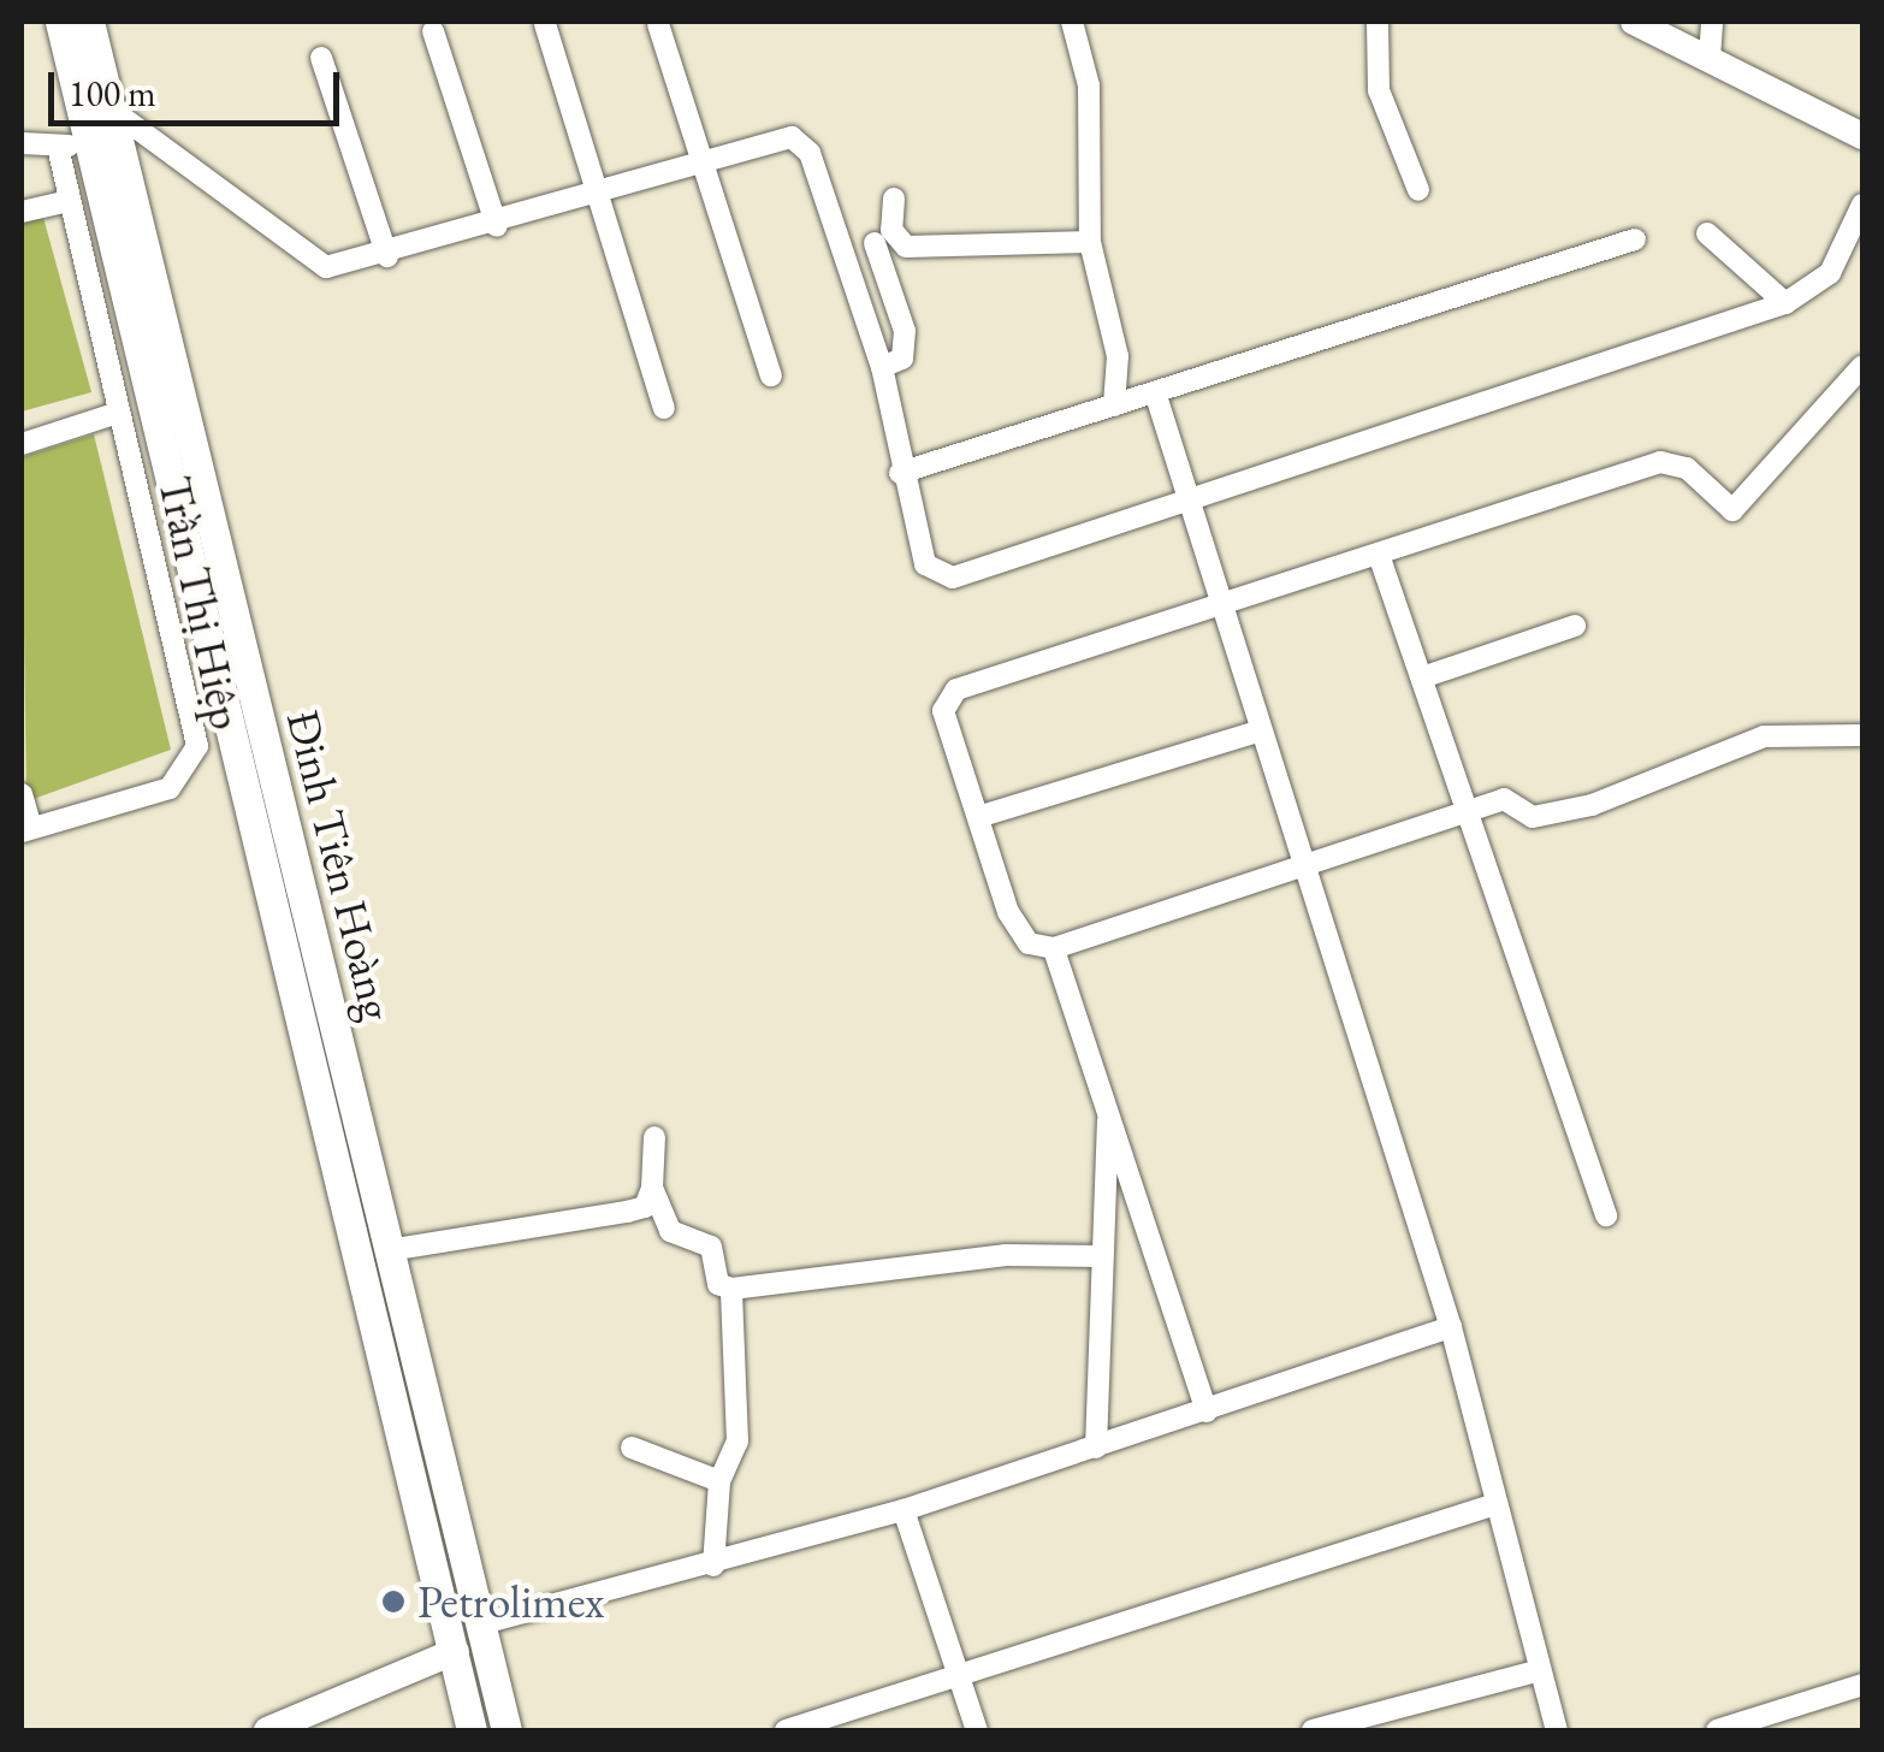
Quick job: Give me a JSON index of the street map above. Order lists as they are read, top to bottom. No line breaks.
{"streets":{"highway":["Đinh Tiên Hoàng"],"street":["Trần Thị Hiệp"]},"places":["Petrolimex"],"scale_bar":"100 m"}
